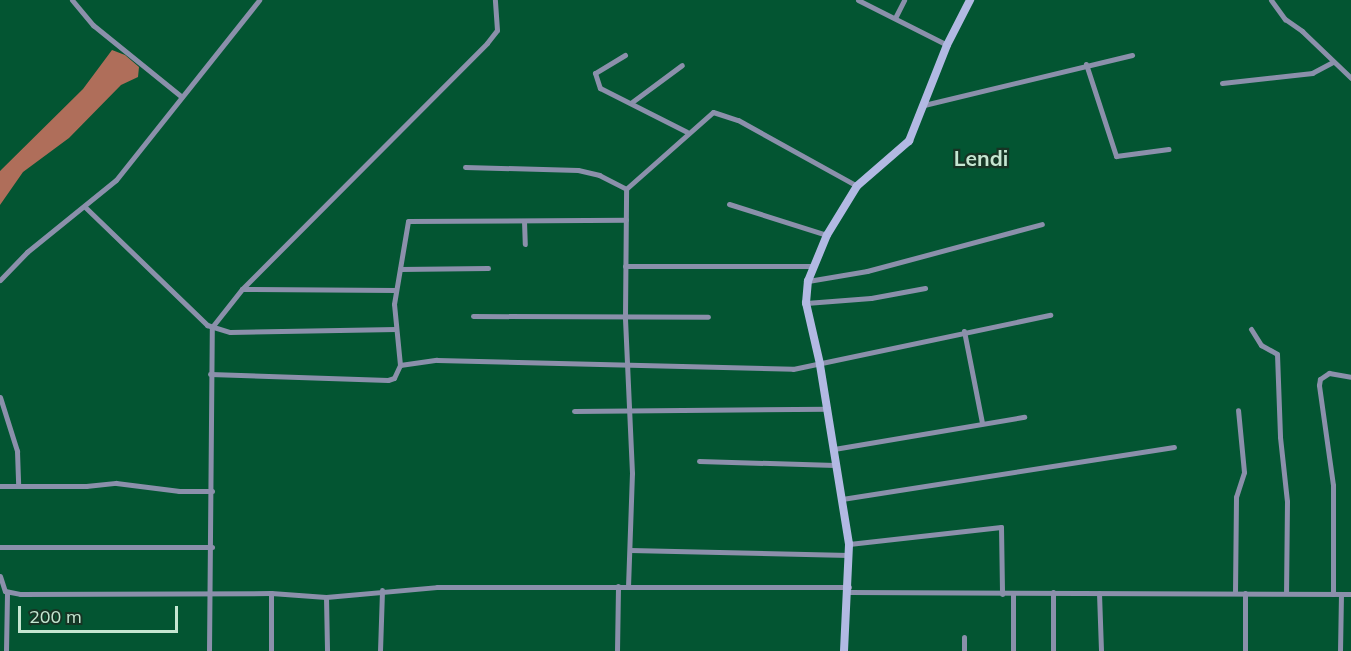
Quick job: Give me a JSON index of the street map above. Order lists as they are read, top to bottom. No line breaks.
{"districts":["Lendi"],"scale_bar":"200 m"}
